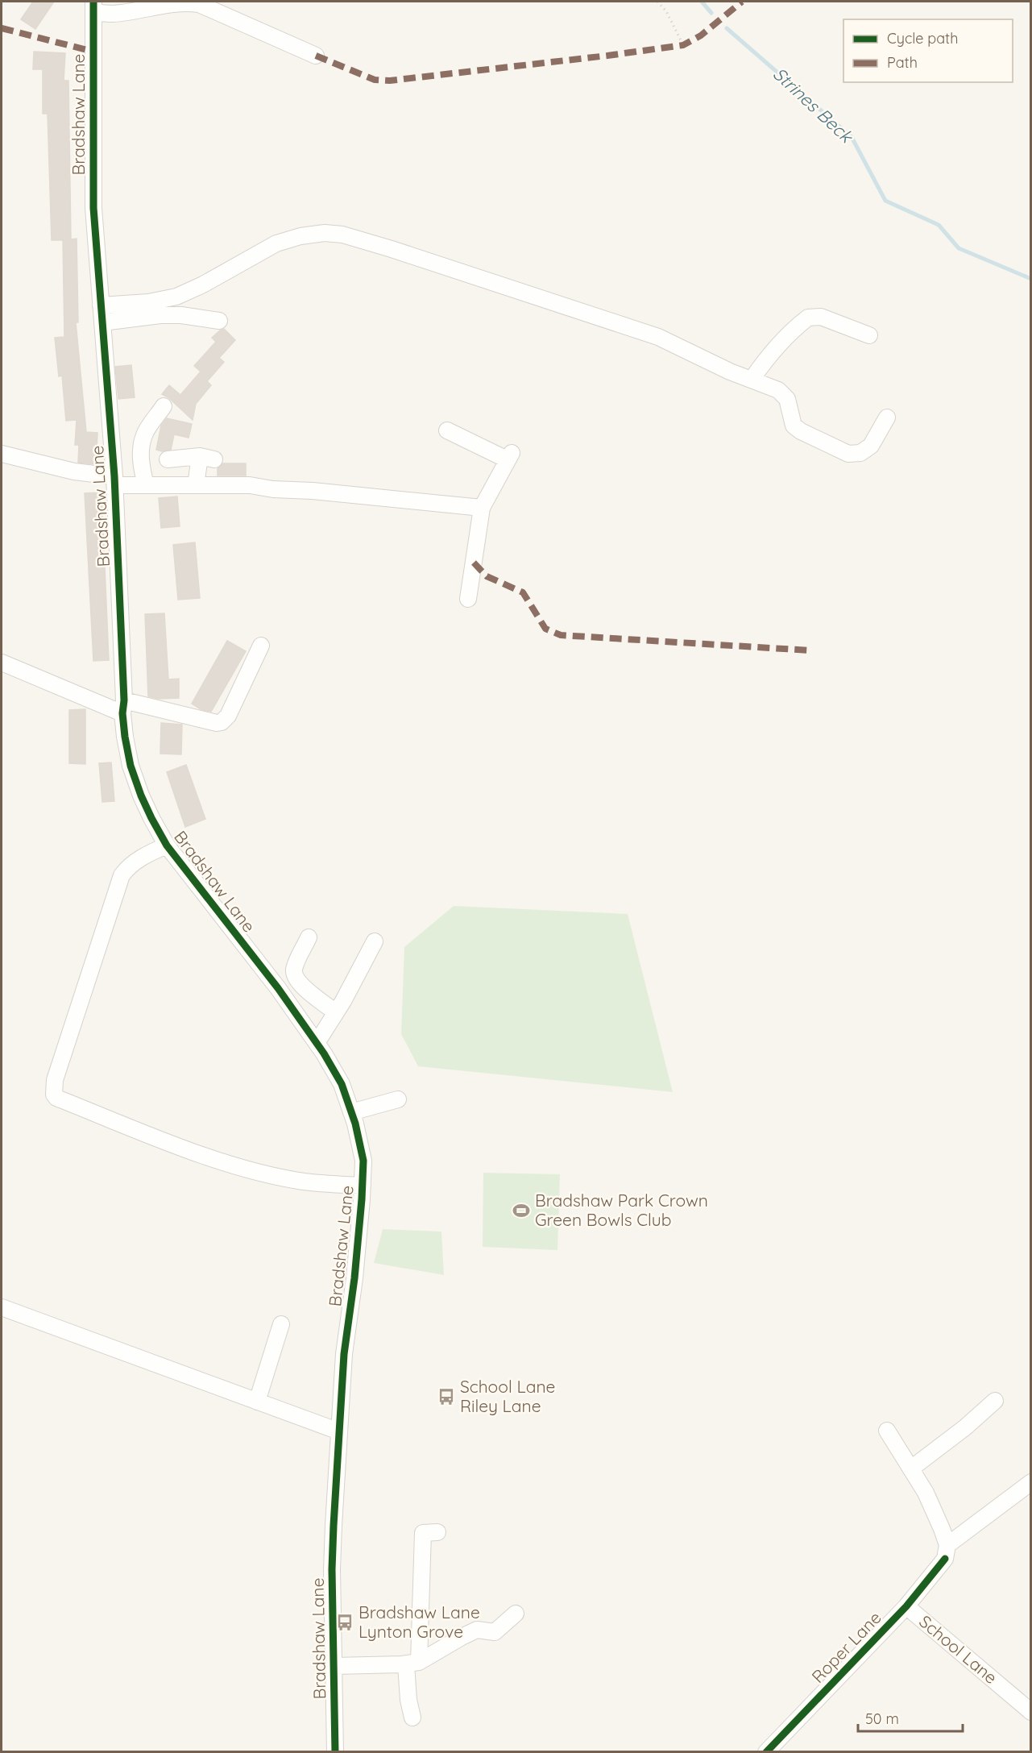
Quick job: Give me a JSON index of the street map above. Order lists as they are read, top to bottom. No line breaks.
{"streets":{"street":["Bradshaw Lane","Roper Lane","School Lane"]},"crossings":[["Roper Lane","School Lane"]],"water":["Strines Beck"],"places":{"sports":["Bradshaw Park Crown Green Bowls Club"],"bus stop":["School Lane Riley Lane","Bradshaw Lane Lynton Grove"]},"legend":["Cycle path","Path"],"scale_bar":"50 m"}
